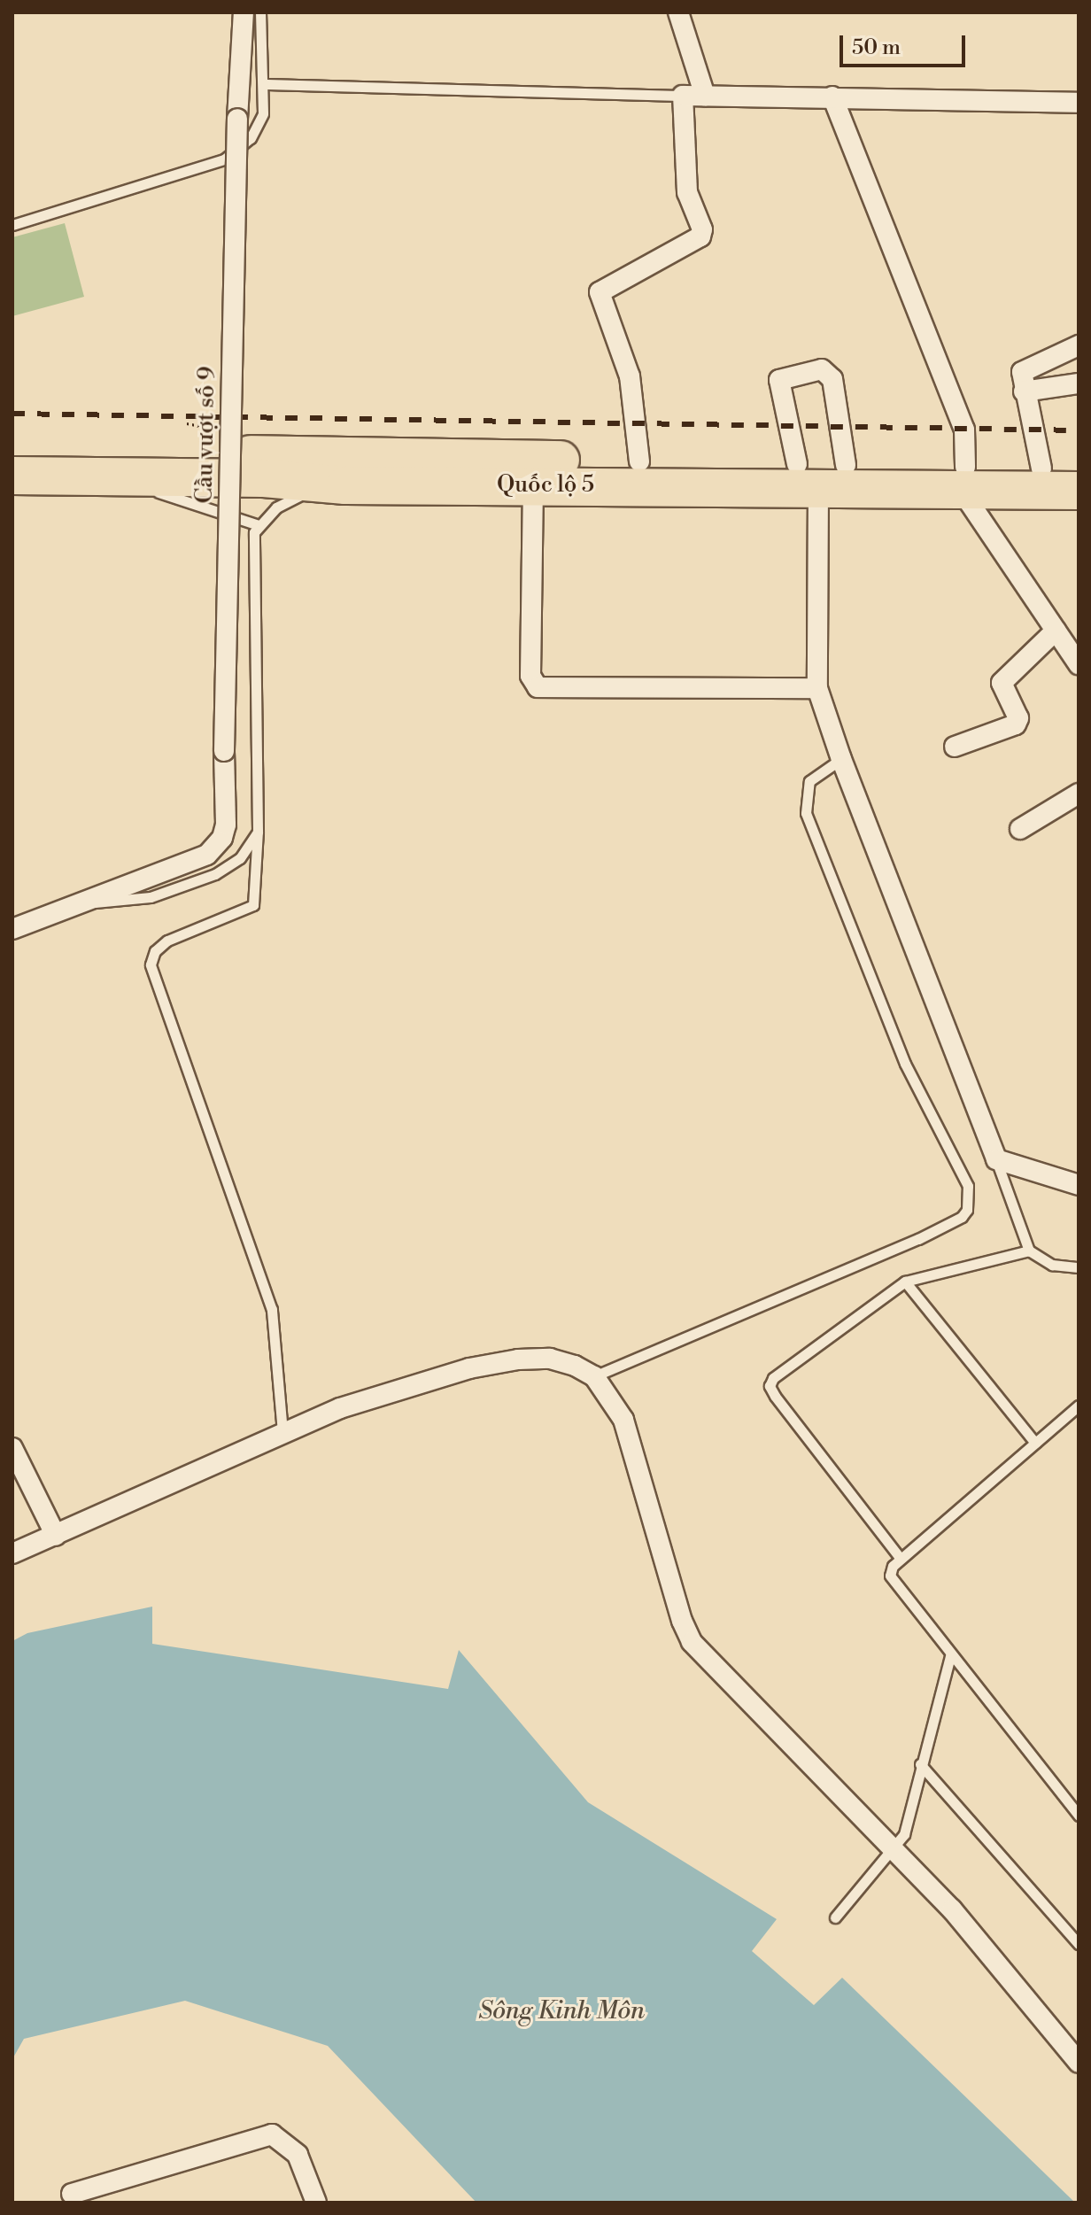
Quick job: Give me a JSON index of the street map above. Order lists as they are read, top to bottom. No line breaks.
{"streets":{"highway":["Quốc lộ 5"],"street":["Cầu vượt số 9"]},"water":["Sông Kinh Môn"],"scale_bar":"50 m"}
